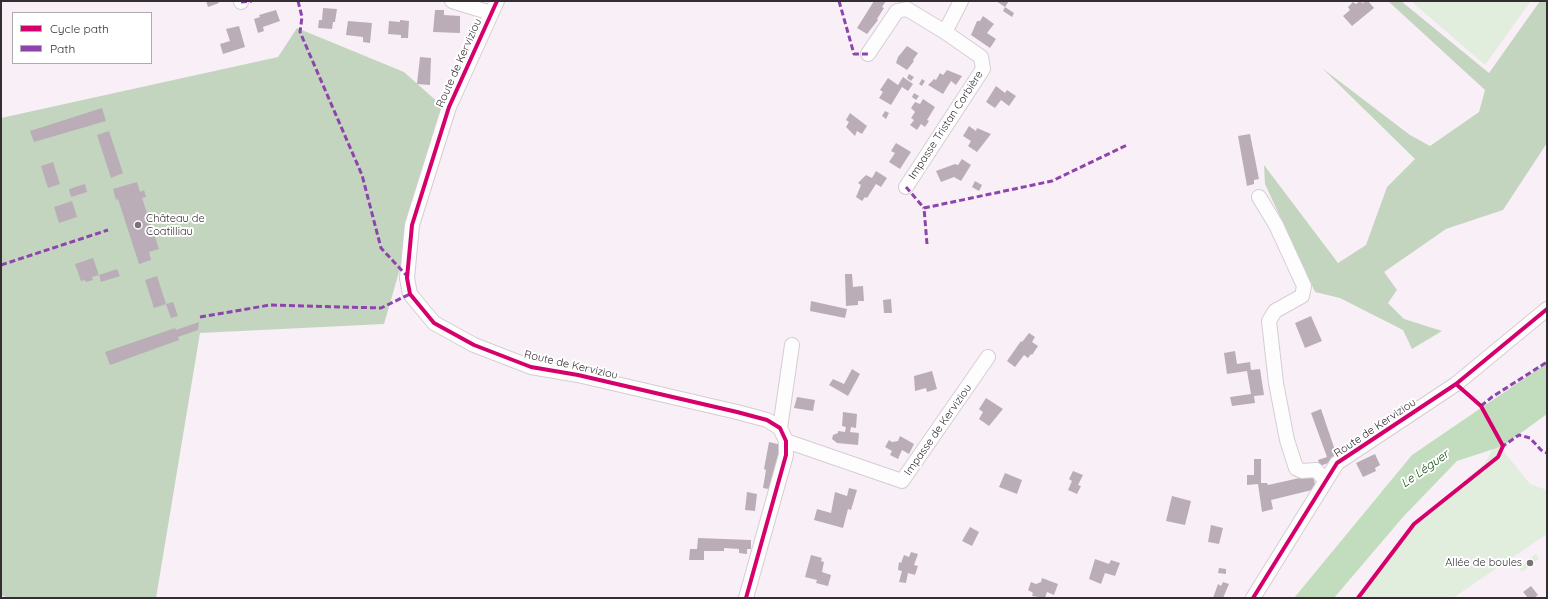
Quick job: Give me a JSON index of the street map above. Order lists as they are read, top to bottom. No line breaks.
{"streets":{"street":["Route de Kerviziou","Impasse Tristan Corbière","Impasse de Kerviziou"]},"water":["Le Léguer"],"places":["Château de Coatilliau","Allée de boules"],"legend":["Cycle path","Path"]}
